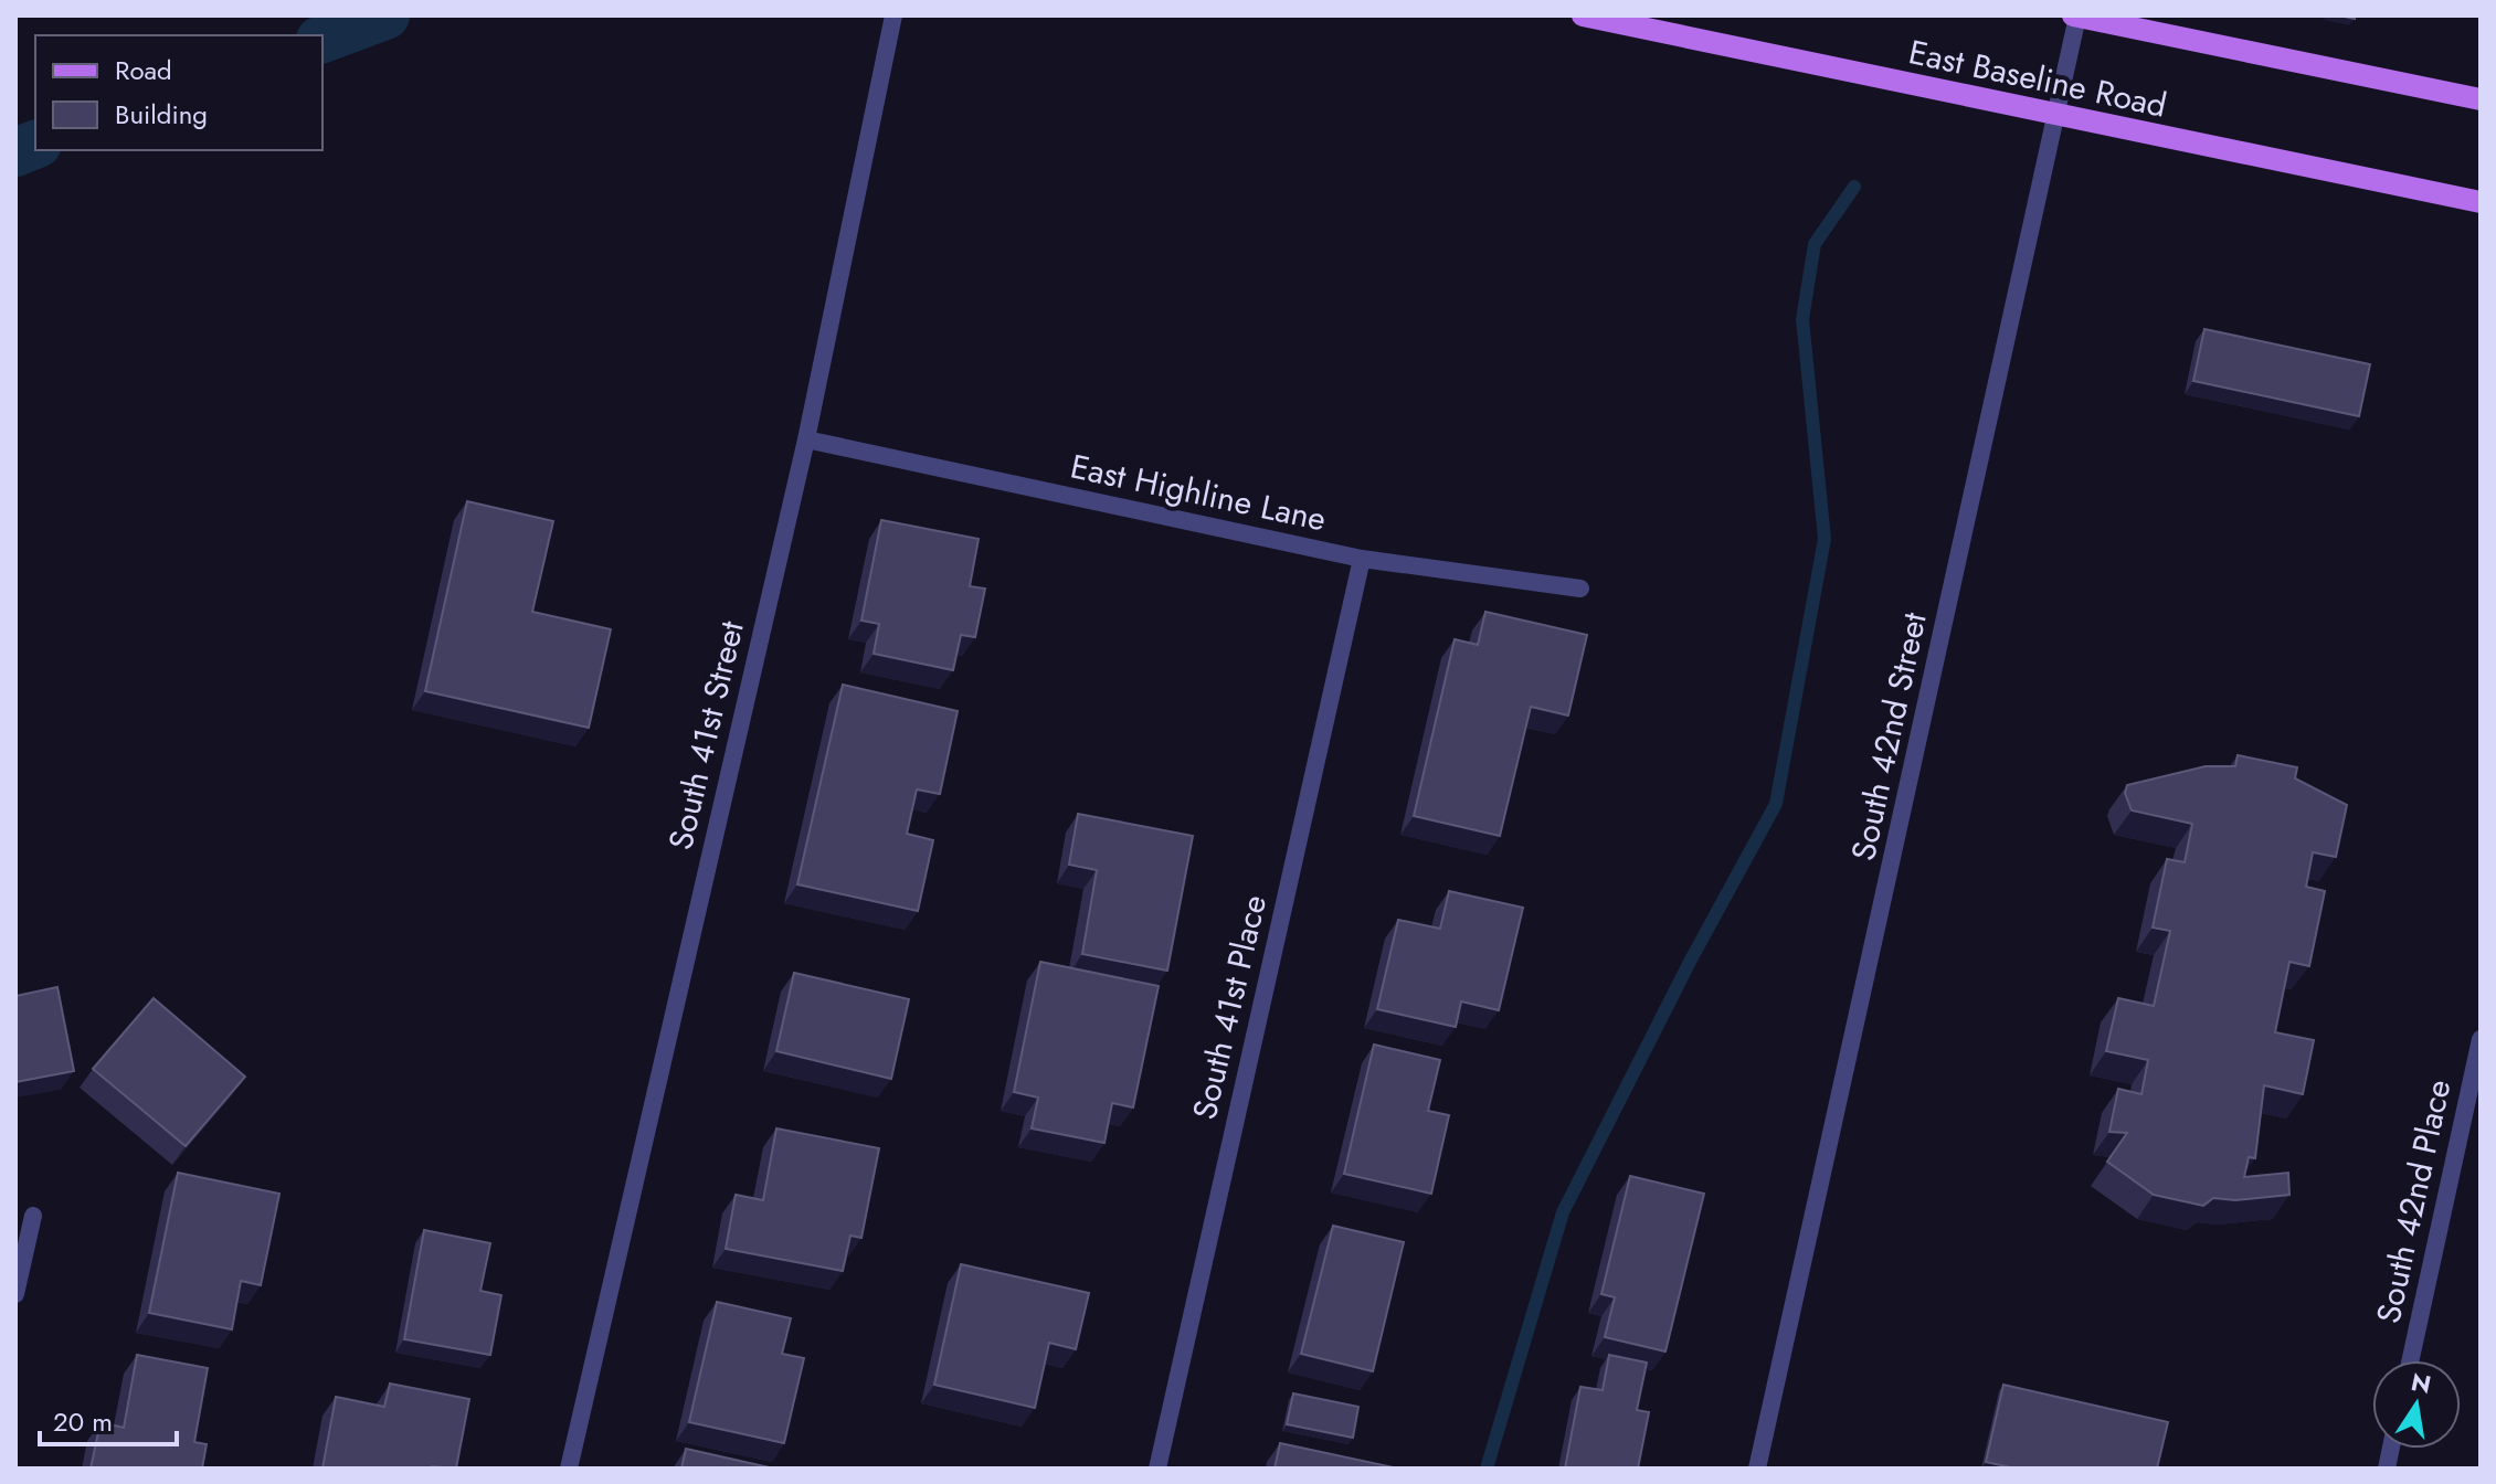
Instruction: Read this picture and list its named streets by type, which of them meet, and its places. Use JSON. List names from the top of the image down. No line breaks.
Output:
{"streets":{"main road":["East Baseline Road"],"street":["East Highline Lane","South 41st Street","South 42nd Street","South 41st Place","South 42nd Place"]},"crossings":[["East Baseline Road","South 42nd Street"],["East Highline Lane","South 41st Street"],["East Highline Lane","South 41st Place"]],"legend":["Road","Building"],"scale_bar":"20 m","north":"top"}
